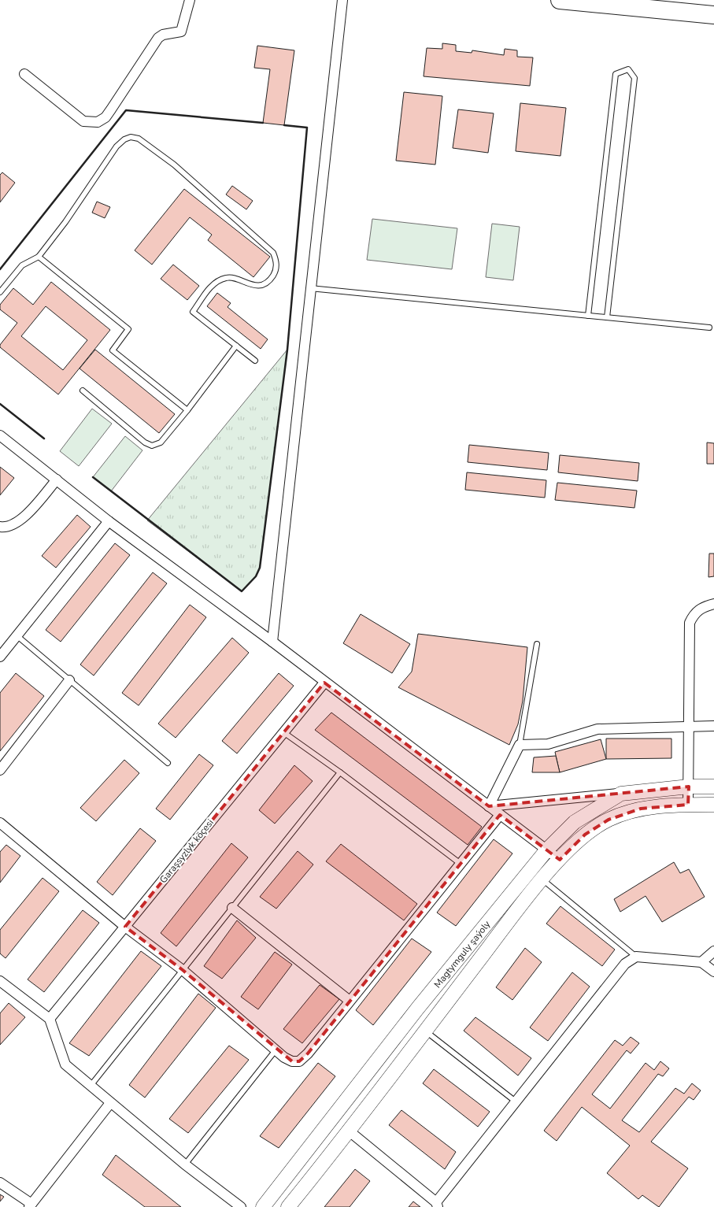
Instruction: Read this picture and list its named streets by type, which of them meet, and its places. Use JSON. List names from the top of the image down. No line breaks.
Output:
{"streets":{"street":["Garaşsyzlyk köçesi","Magtymguly şaýoly"]}}
